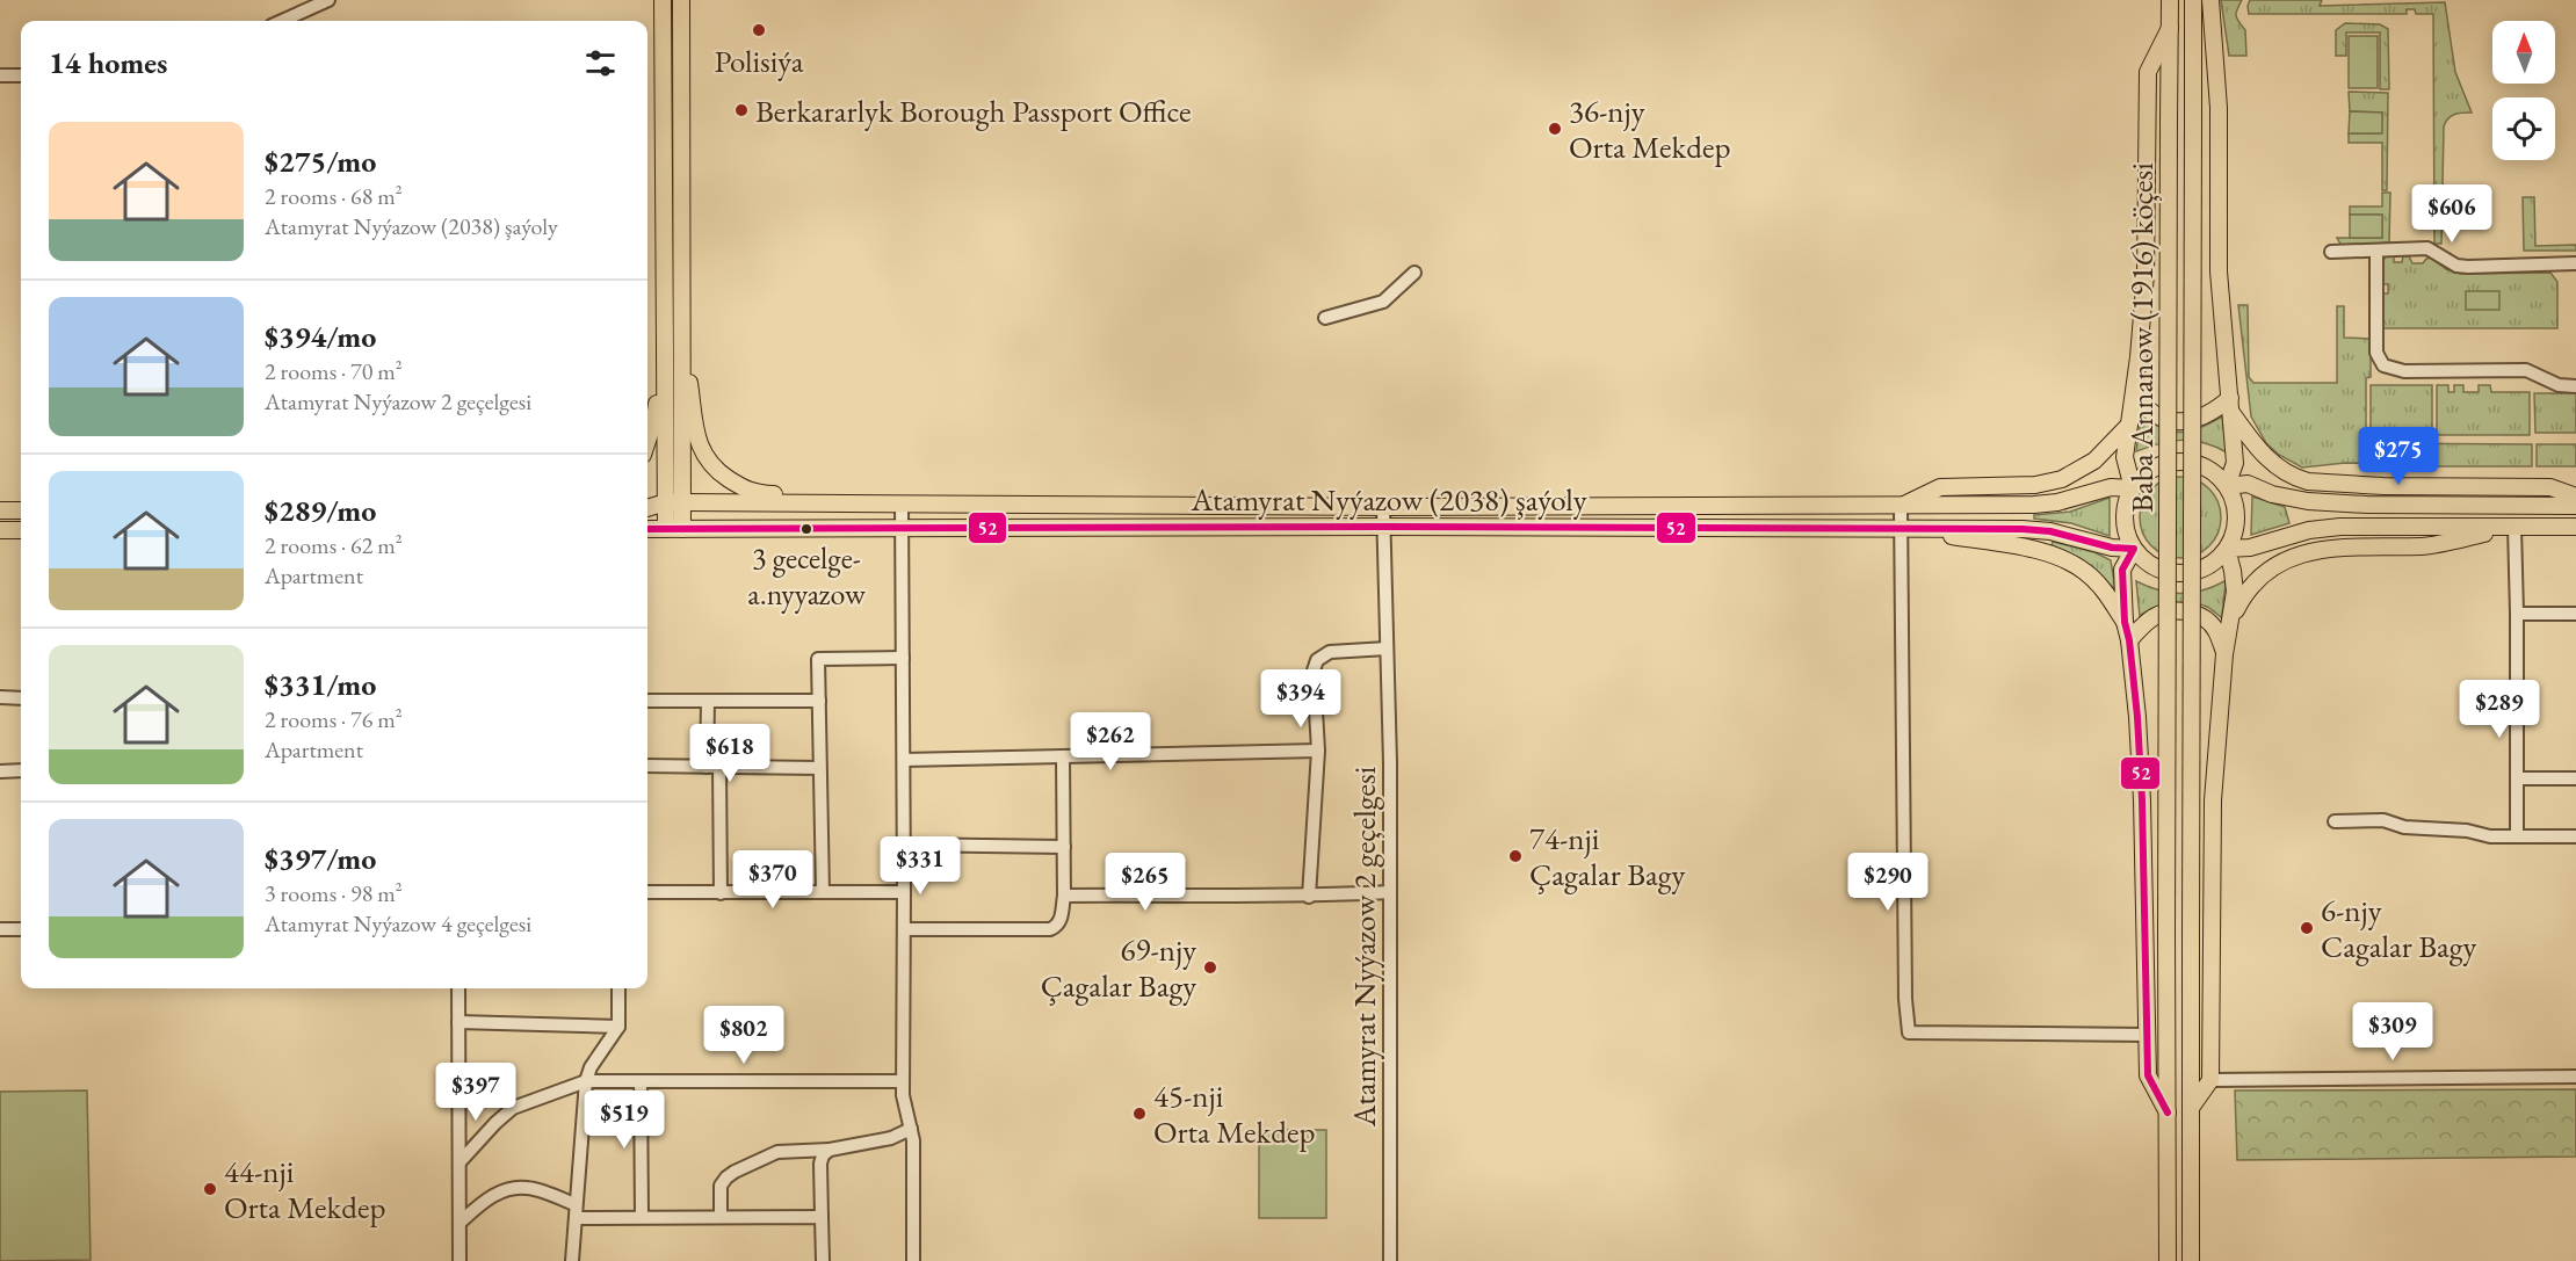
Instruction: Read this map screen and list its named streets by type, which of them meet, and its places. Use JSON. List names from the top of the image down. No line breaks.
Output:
{"streets":{"main road":["Baba Annanow (1916) köçesi","Atamyrat Nyýazow (2038) şaýoly"],"street":["Atamyrat Nyýazow 2 geçelgesi"]},"crossings":[["Atamyrat Nyýazow (2038) şaýoly","Atamyrat Nyýazow 2 geçelgesi"]],"places":["Polisiýa","Berkararlyk Borough Passport Office","36-njy Orta Mekdep","3 gecelge- a.nyyazow","74-nji Çagalar Bagy","6-njy Cagalar Bagy","69-njy Çagalar Bagy","45-nji Orta Mekdep","44-nji Orta Mekdep"],"lines":["transit line 52"],"north":"top","page":{"heading":"14 homes","list":[{"name":"$275/mo","note":"2 rooms · 68 m² · Atamyrat Nyýazow (2038) şaýoly"},{"name":"$394/mo","note":"2 rooms · 70 m² · Atamyrat Nyýazow 2 geçelgesi"},{"name":"$289/mo","note":"2 rooms · 62 m² · Apartment"},{"name":"$331/mo","note":"2 rooms · 76 m² · Apartment"},{"name":"$397/mo","note":"3 rooms · 98 m² · Atamyrat Nyýazow 4 geçelgesi"}],"price":["$606","$275","$394","$289","$262","$618","$331","$370","$265","$290","$309","$802","$397","$519"]}}
